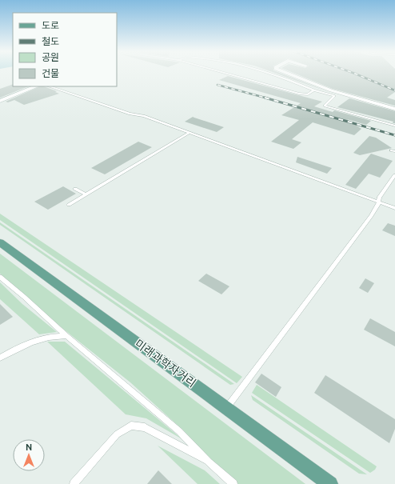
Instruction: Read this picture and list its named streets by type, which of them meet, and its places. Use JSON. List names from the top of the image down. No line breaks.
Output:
{"streets":{"main road":["미래과학자거리"]},"legend":["도로","철도","공원","건물"],"north":"top"}
